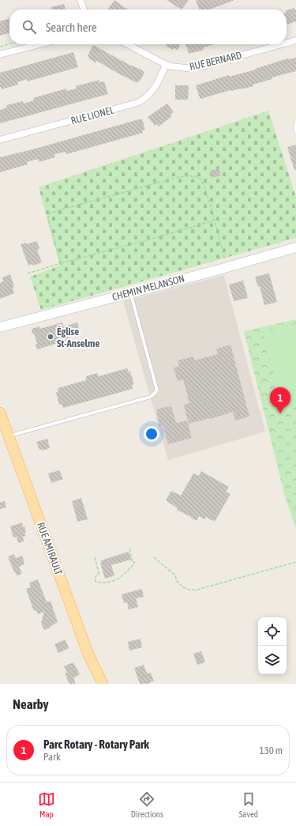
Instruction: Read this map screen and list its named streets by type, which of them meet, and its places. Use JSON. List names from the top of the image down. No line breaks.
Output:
{"streets":{"main road":["RUE AMIRAULT"],"street":["RUE BERNARD","RUE LIONEL","CHEMIN MELANSON"]},"crossings":[["RUE BERNARD","RUE LIONEL"]],"places":["Église St-Anselme"],"page":{"search":"Search here","pins":"1","heading":"Nearby","list":[{"mark":"1","name":"Parc Rotary - Rotary Park","note":"Park","value":"130 m"}],"nav":["Map","Directions","Saved"]}}
